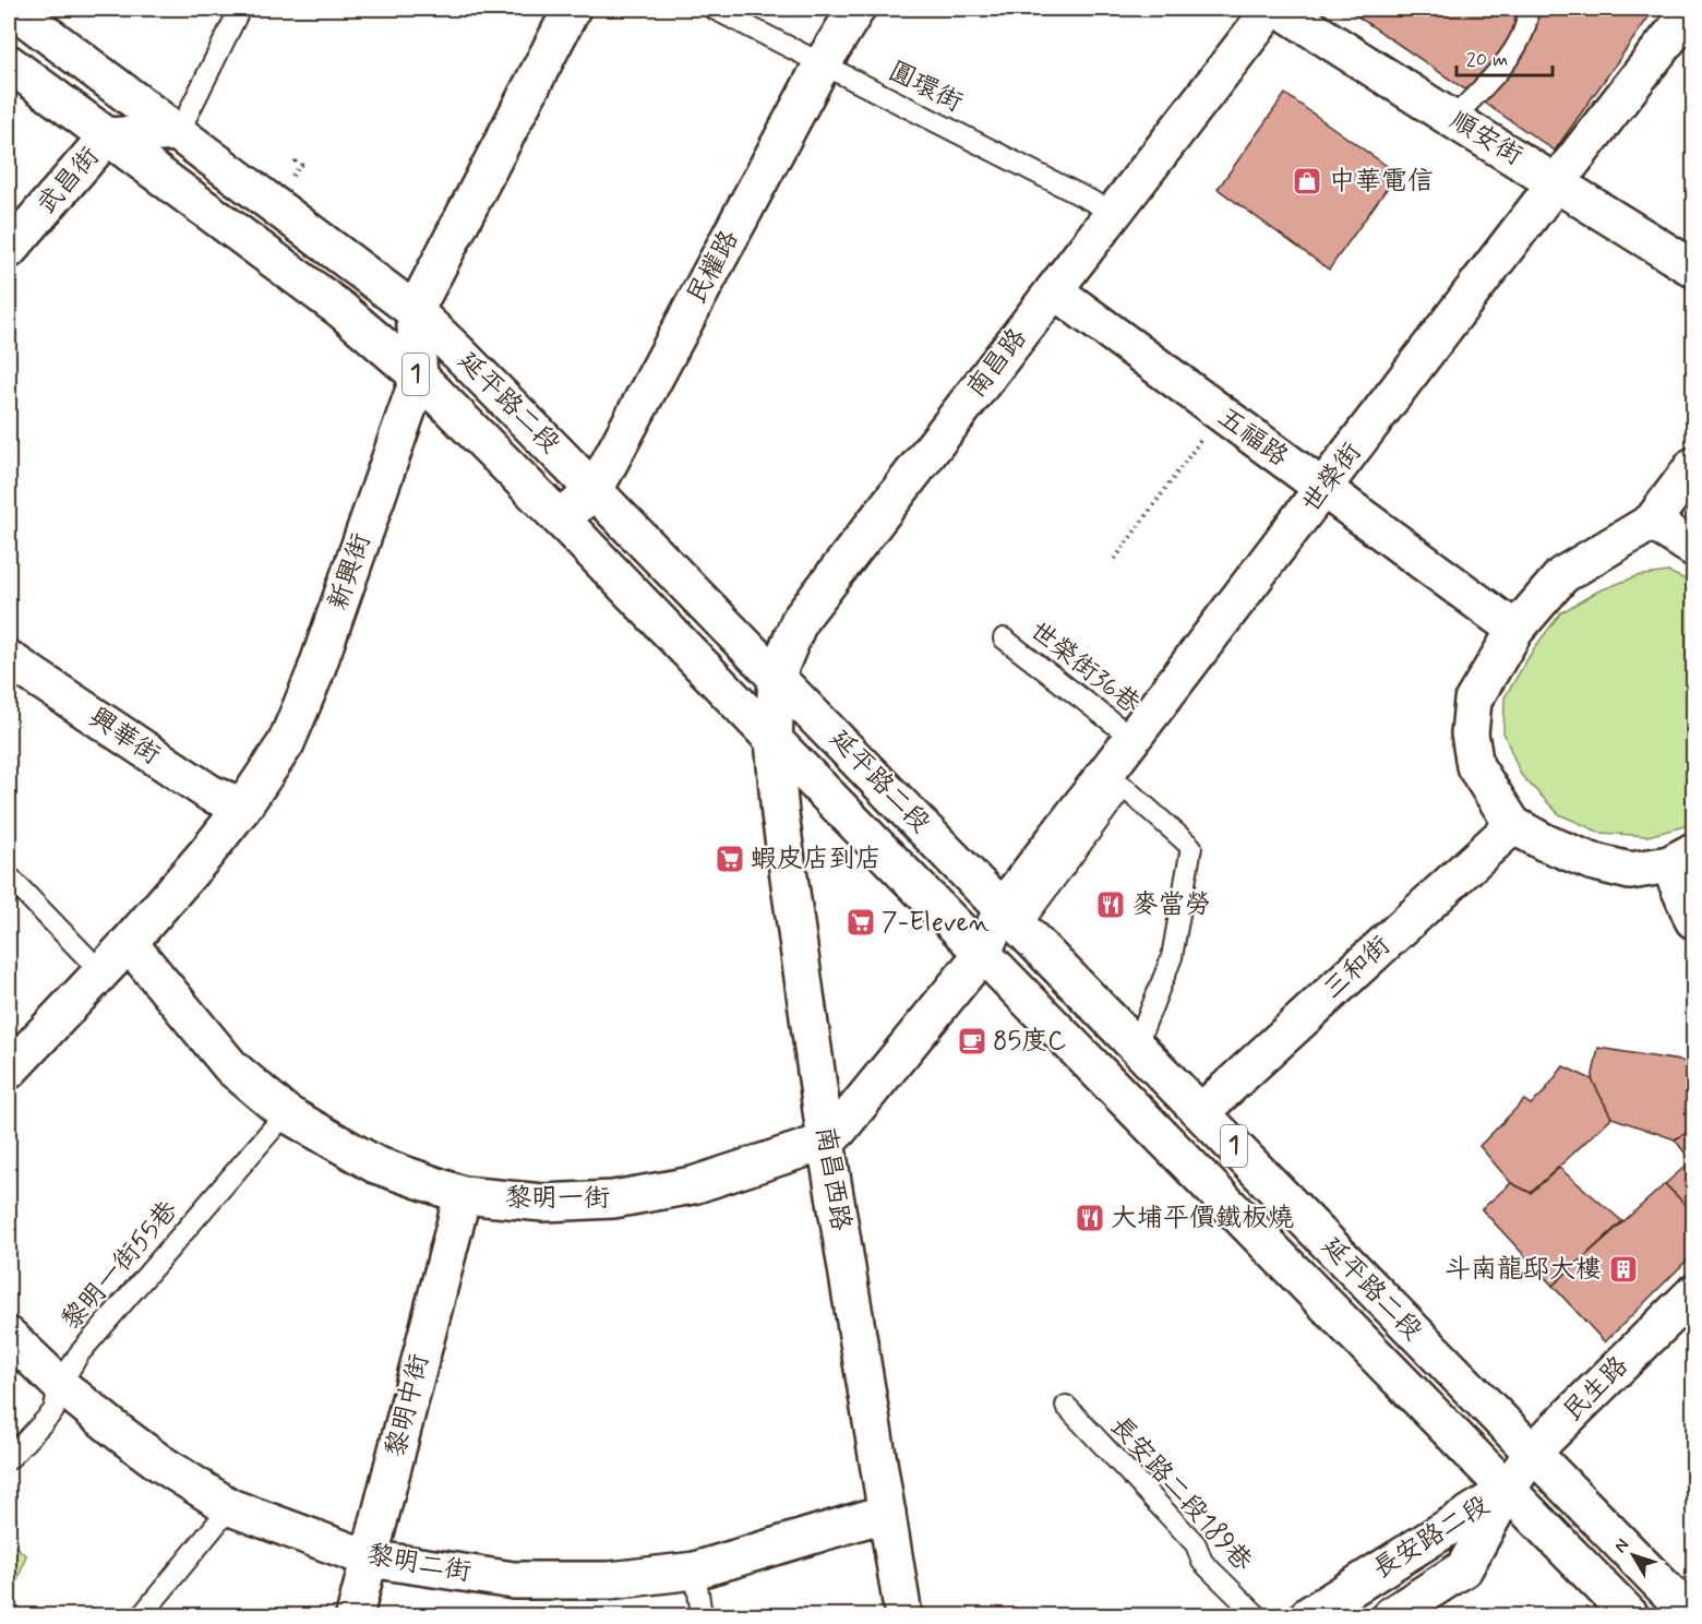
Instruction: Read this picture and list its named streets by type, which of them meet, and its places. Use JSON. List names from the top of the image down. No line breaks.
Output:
{"streets":{"street":["順安街","武昌街","民權路","南昌路","1","延平路二段","五福路","世榮街","新興街","興華街","三和街","南昌西路","黎明一街","民生路","黎明中街","長安路二段","黎明二街"],"lane":["圓環街","世榮街36巷","黎明一街55巷","長安路二段189巷"]},"crossings":[["圓環街","民權路"],["圓環街","南昌路"],["順安街","世榮街"],["武昌街","延平路二段"],["民權路","延平路二段"],["南昌路","延平路二段"],["南昌路","五福路"],["南昌路","南昌西路"],["延平路二段","世榮街"],["延平路二段","新興街"],["延平路二段","三和街"],["延平路二段","南昌西路"],["延平路二段","黎明一街"],["延平路二段","民生路"],["延平路二段","長安路二段"],["五福路","世榮街"],["世榮街","世榮街36巷"],["世榮街","黎明一街"],["新興街","興華街"],["新興街","黎明一街"],["南昌西路","黎明一街"],["南昌西路","黎明二街"],["黎明一街","黎明一街55巷"],["黎明一街","黎明中街"],["黎明一街55巷","黎明二街"],["民生路","長安路二段"],["黎明中街","黎明二街"]],"places":{"shop":["中華電信"],"supermarket":["蝦皮店到店","7-Eleven"],"restaurant":["麥當勞","大埔平價鐵板燒"],"cafe":["85度C"],"building":["斗南龍邸大樓"]},"scale_bar":"20 m","north":"top left"}
